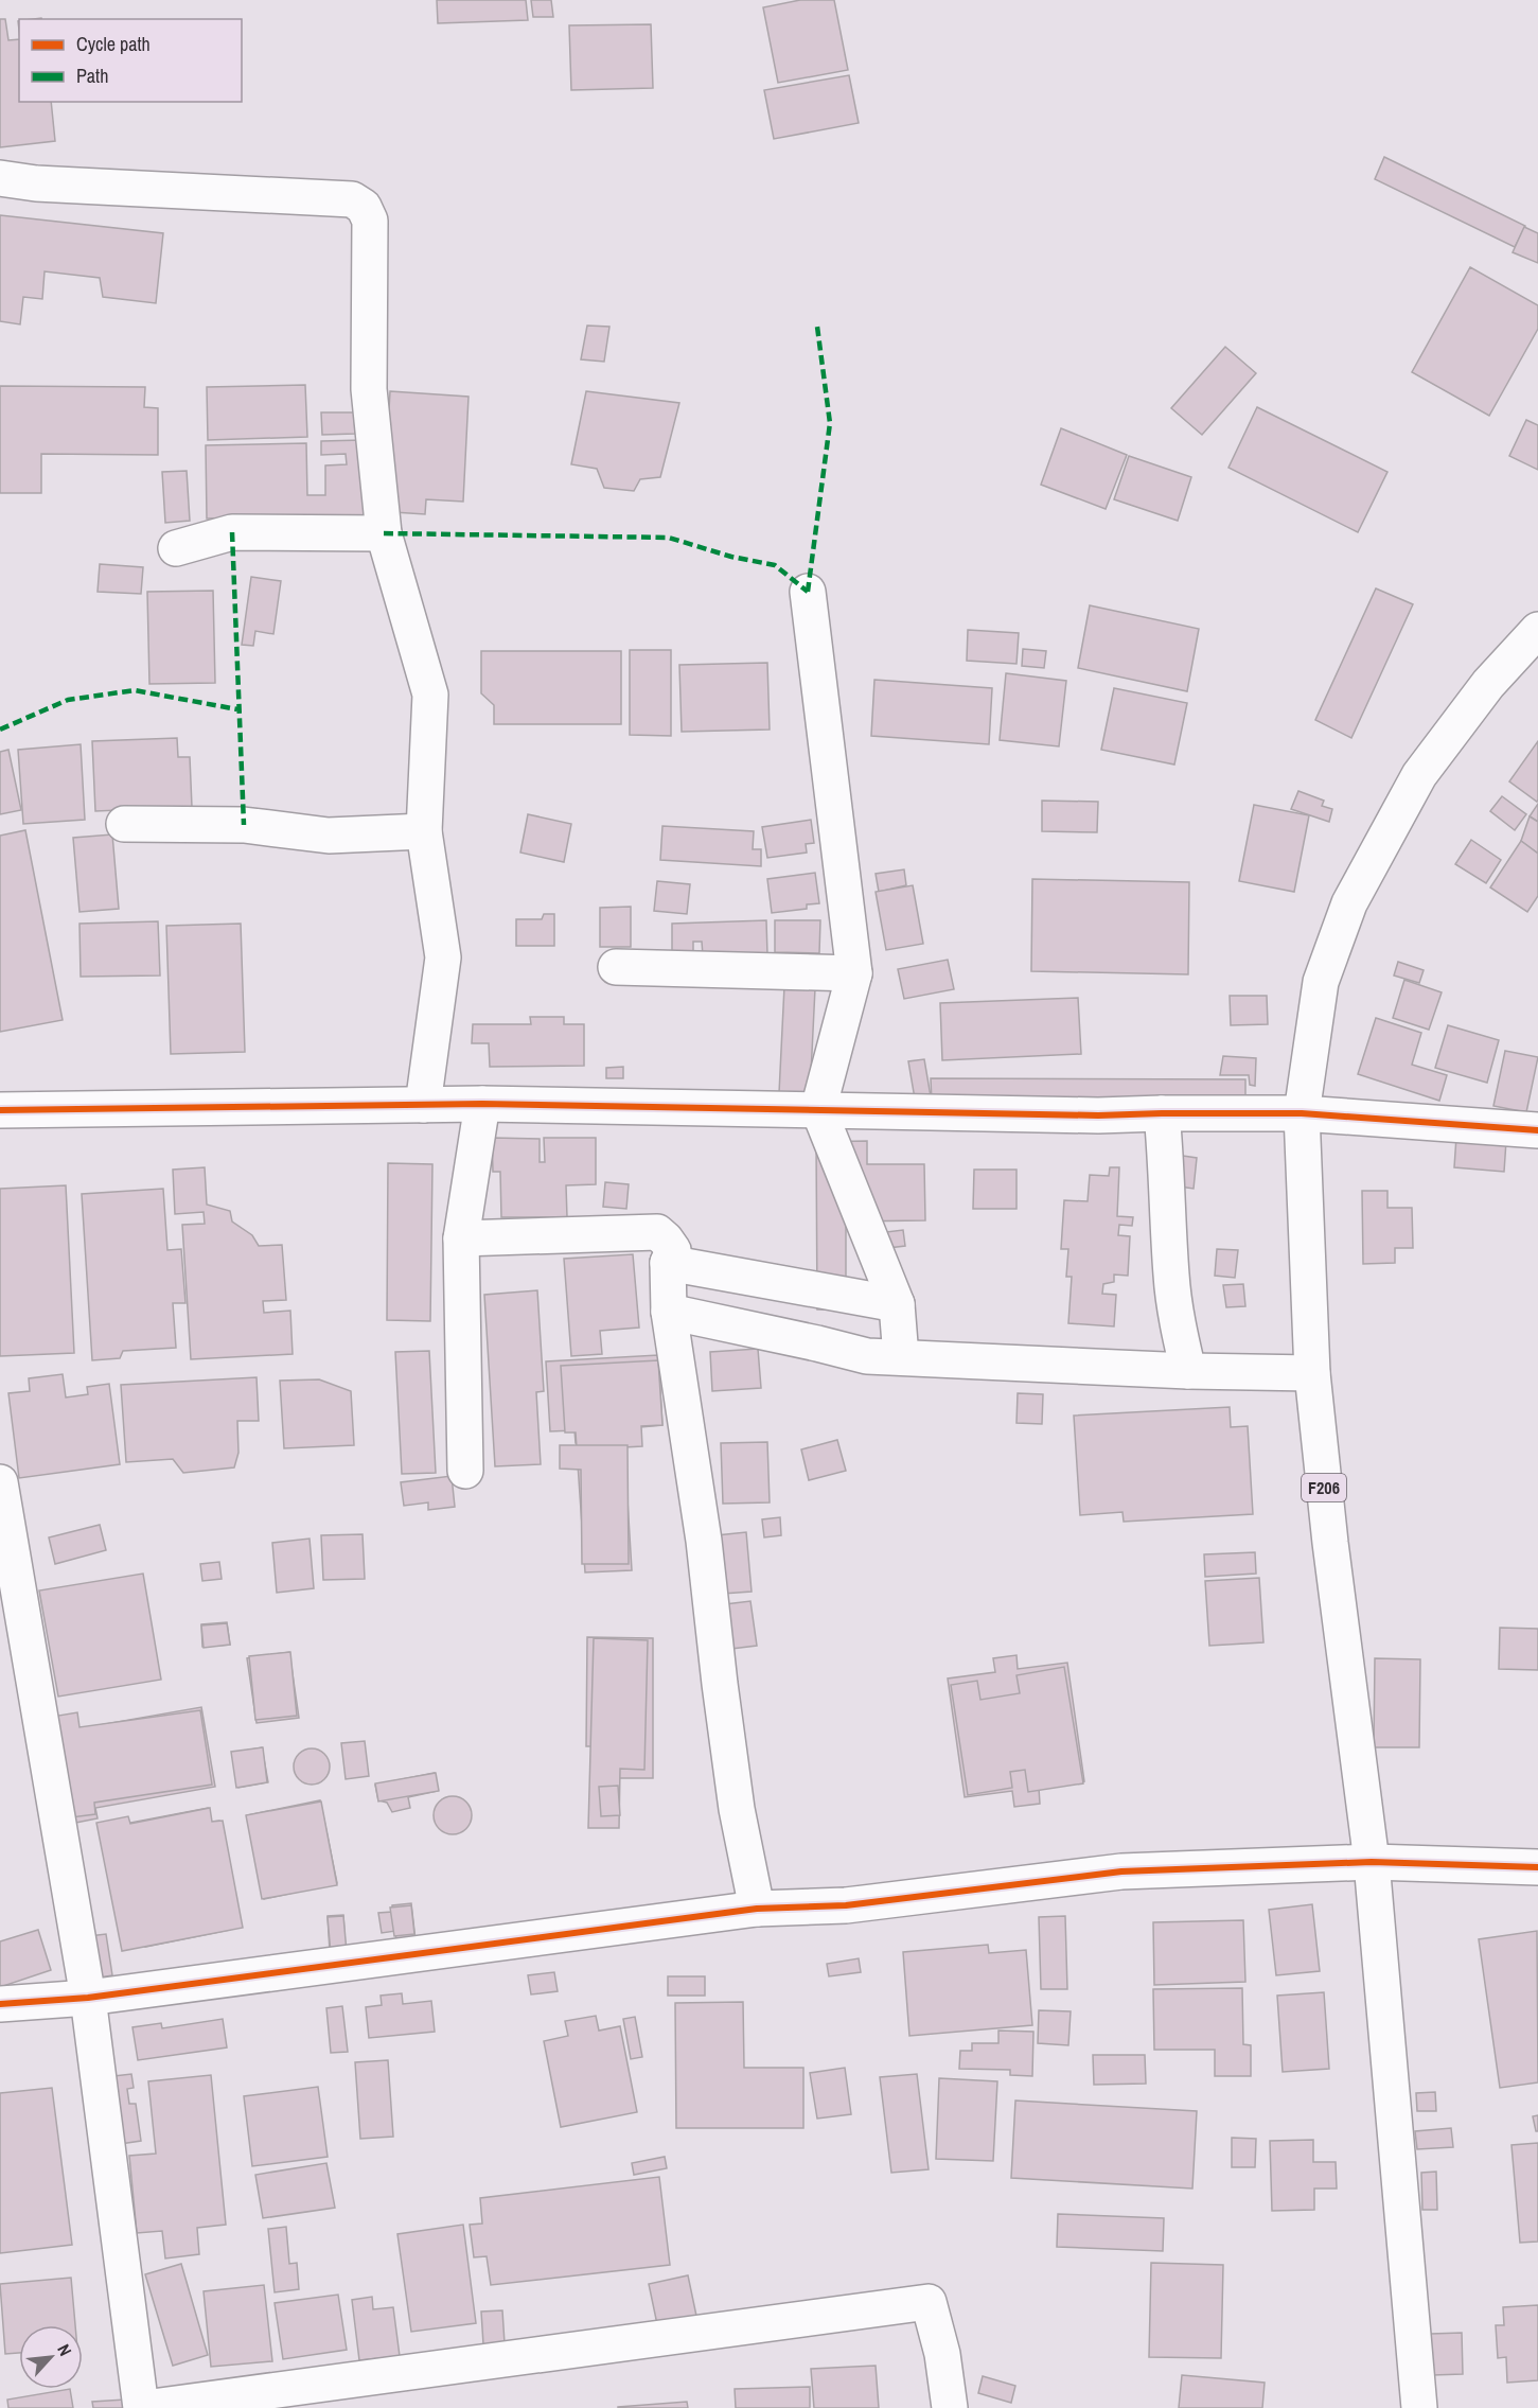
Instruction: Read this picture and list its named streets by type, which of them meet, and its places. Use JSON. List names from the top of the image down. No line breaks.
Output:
{"streets":{"street":["F206"]},"legend":["Cycle path","Path"],"north":"top right"}
